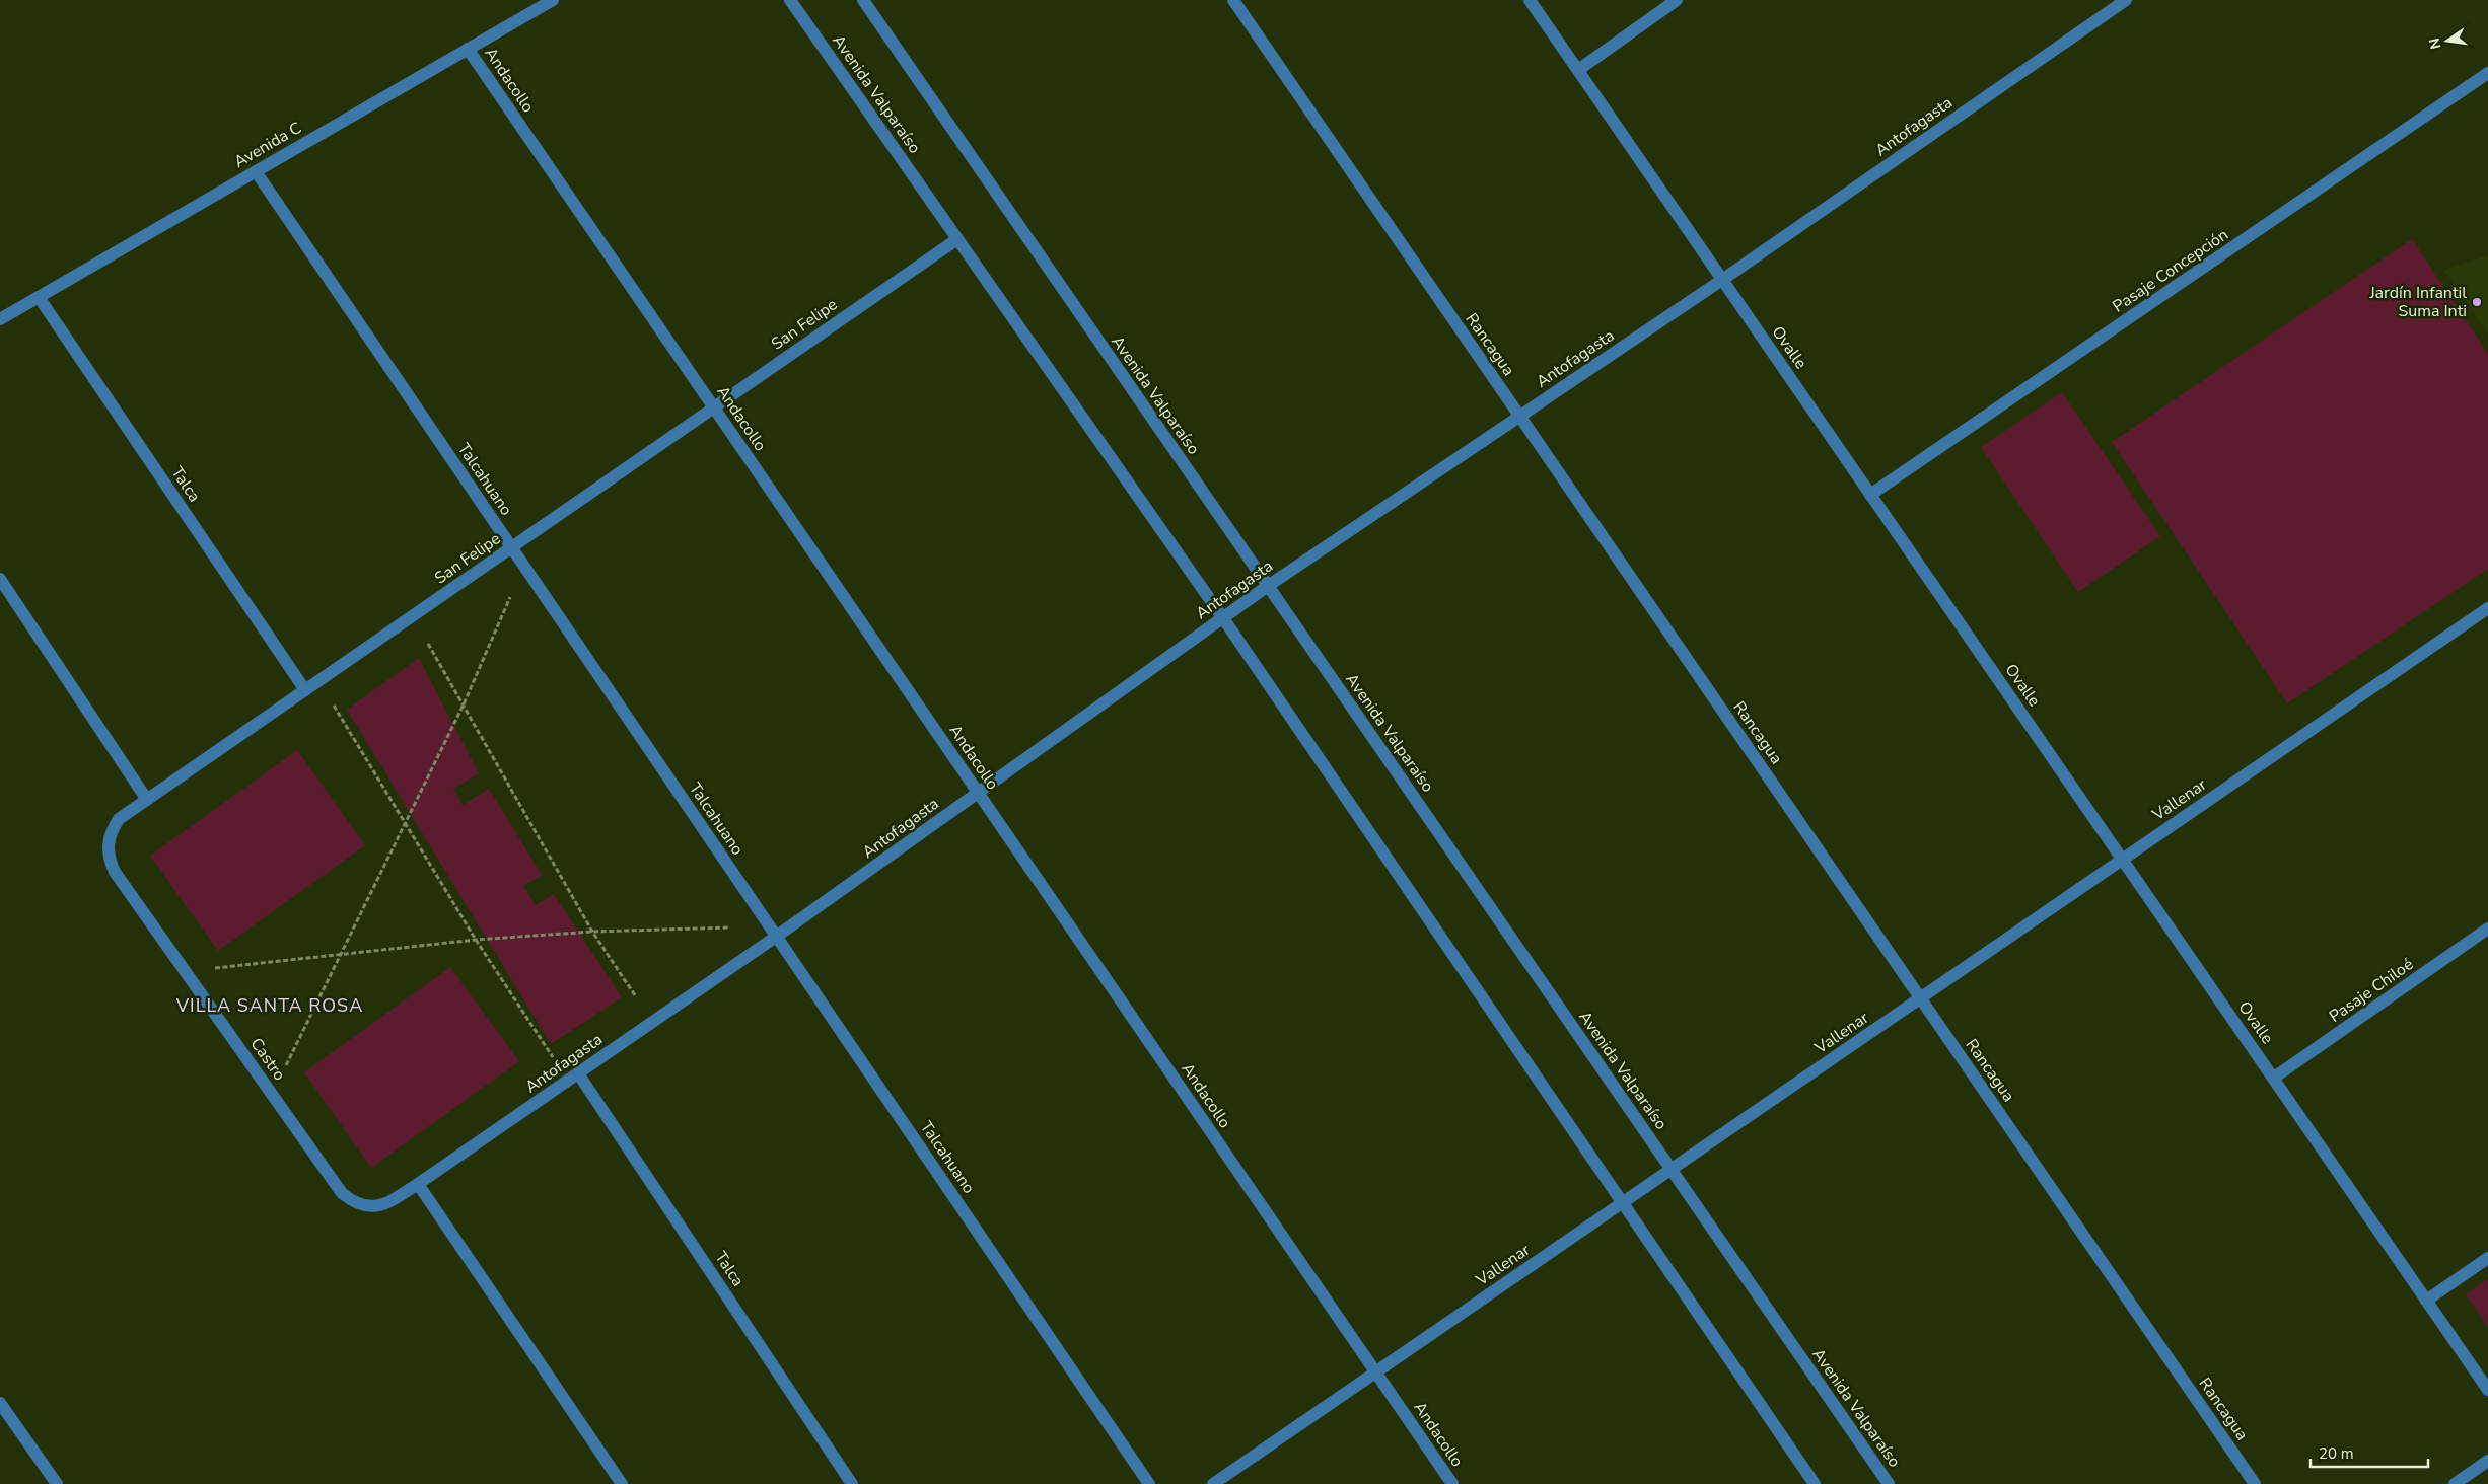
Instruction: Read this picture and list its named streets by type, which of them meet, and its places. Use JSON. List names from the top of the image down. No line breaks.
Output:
{"streets":{"street":["Andacollo","Avenida Valparaíso","Antofagasta","Avenida C","Pasaje Concepción","San Felipe","Rancagua","Ovalle","Talcahuano","Talca","Vallenar","Pasaje Chiloé","Castro"]},"crossings":[["Andacollo","Antofagasta"],["Andacollo","Avenida C"],["Andacollo","San Felipe"],["Andacollo","Vallenar"],["Avenida Valparaíso","Antofagasta"],["Avenida Valparaíso","San Felipe"],["Avenida Valparaíso","Vallenar"],["Antofagasta","Rancagua"],["Antofagasta","Ovalle"],["Antofagasta","Talcahuano"],["Antofagasta","Talca"],["Antofagasta","Castro"],["Avenida C","Talcahuano"],["Avenida C","Talca"],["Pasaje Concepción","Ovalle"],["San Felipe","Talcahuano"],["San Felipe","Talca"],["San Felipe","Castro"],["Rancagua","Vallenar"],["Ovalle","Vallenar"],["Ovalle","Pasaje Chiloé"]],"districts":["VILLA SANTA ROSA"],"places":["Jardín Infantil Suma Inti"],"scale_bar":"20 m","north":"left"}
